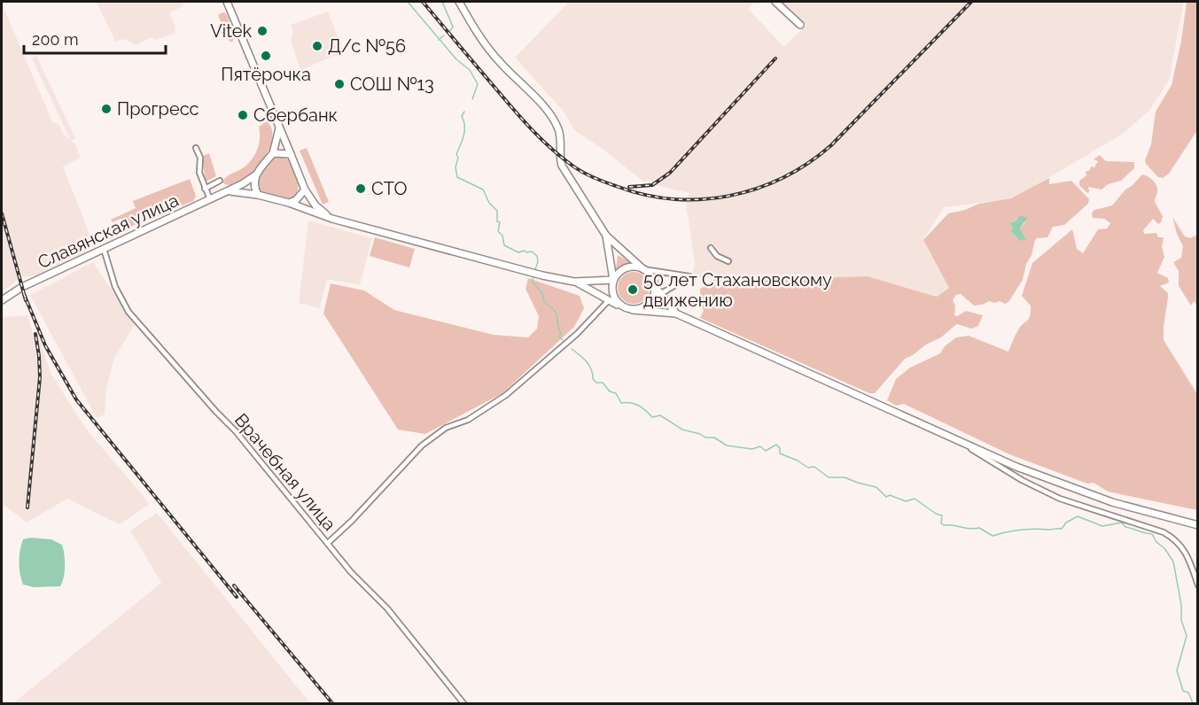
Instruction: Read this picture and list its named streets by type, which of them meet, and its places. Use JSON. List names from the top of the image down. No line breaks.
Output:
{"streets":{"main road":["Славянская улица"],"street":["Врачебная улица"]},"crossings":[["Славянская улица","Врачебная улица"]],"places":["Vitek","Д/с №56","Пятёрочка","СОШ №13","Прогресс","Сбербанк","СТО","50 лет Стахановскому движению"],"scale_bar":"200 m"}
